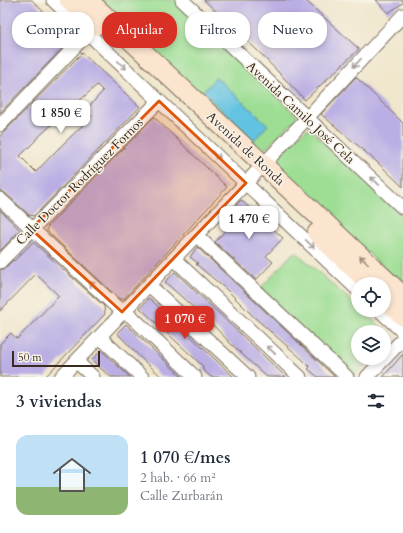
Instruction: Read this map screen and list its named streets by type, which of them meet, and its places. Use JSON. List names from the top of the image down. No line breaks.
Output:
{"streets":{"street":["Avenida Camilo José Cela","Avenida de Ronda","Calle Doctor Rodríguez Fornos"]},"crossings":[["Avenida de Ronda","Calle Doctor Rodríguez Fornos"]],"one_way":["Avenida Camilo José Cela"],"scale_bar":"50 m","page":{"chip":["Comprar","Alquilar","Filtros","Nuevo"],"price":["1 850 €","1 470 €","1 070 €"],"scale":"50 m","heading":"3 viviendas","list":[{"name":"1 070 €/mes","note":"2 hab. · 66 m² · Calle Zurbarán"}]}}
